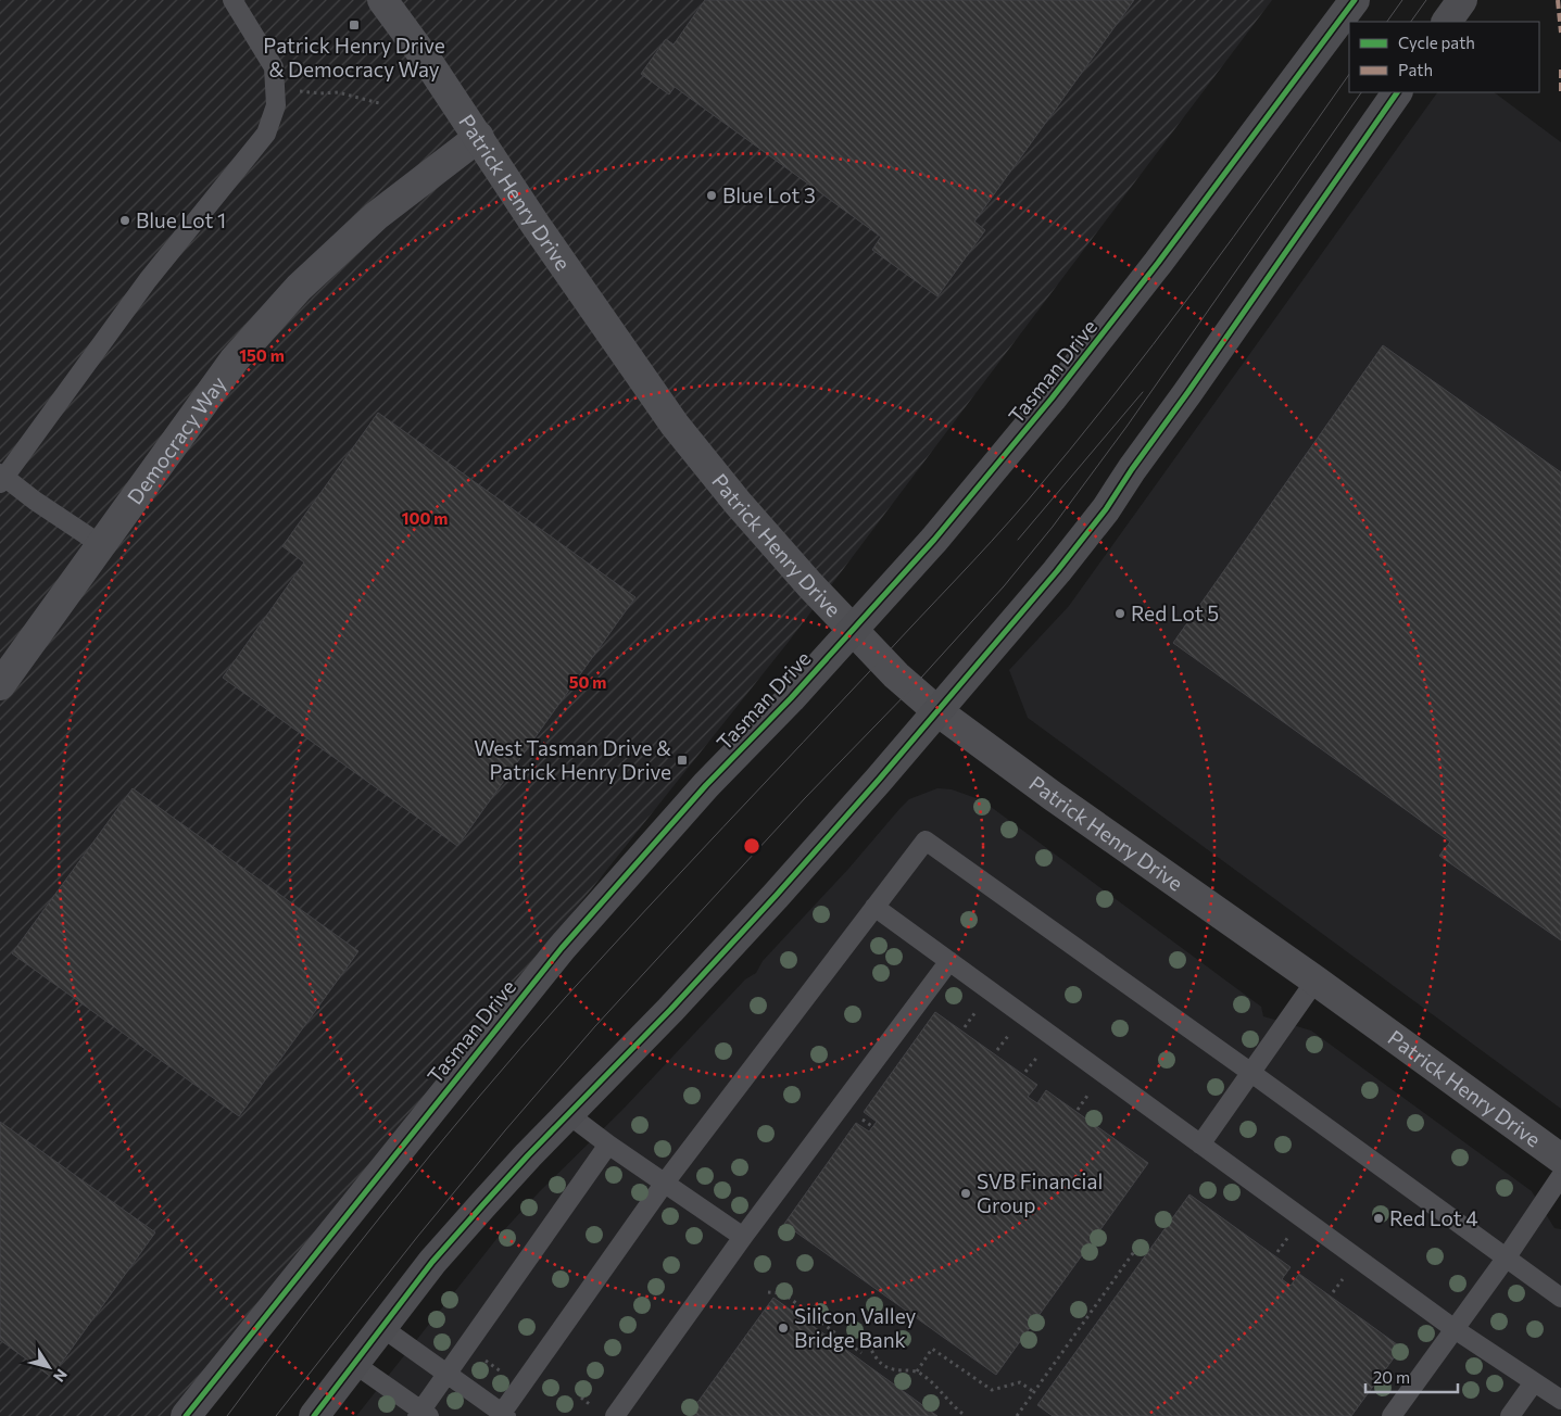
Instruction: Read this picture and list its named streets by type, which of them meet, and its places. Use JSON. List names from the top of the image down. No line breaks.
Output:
{"streets":{"main road":["Tasman Drive"],"street":["Patrick Henry Drive","Democracy Way"]},"crossings":[["Patrick Henry Drive","Tasman Drive"],["Patrick Henry Drive","Democracy Way"]],"places":{"transit":["Patrick Henry Drive & Democracy Way","West Tasman Drive & Patrick Henry Drive"],"other":["Blue Lot 3","Blue Lot 1","Red Lot 5","SVB Financial Group","Red Lot 4","Silicon Valley Bridge Bank"]},"legend":["Cycle path","Path"],"scale_bar":"20 m","north":"bottom right","rings":["150 m","100 m","50 m"]}
